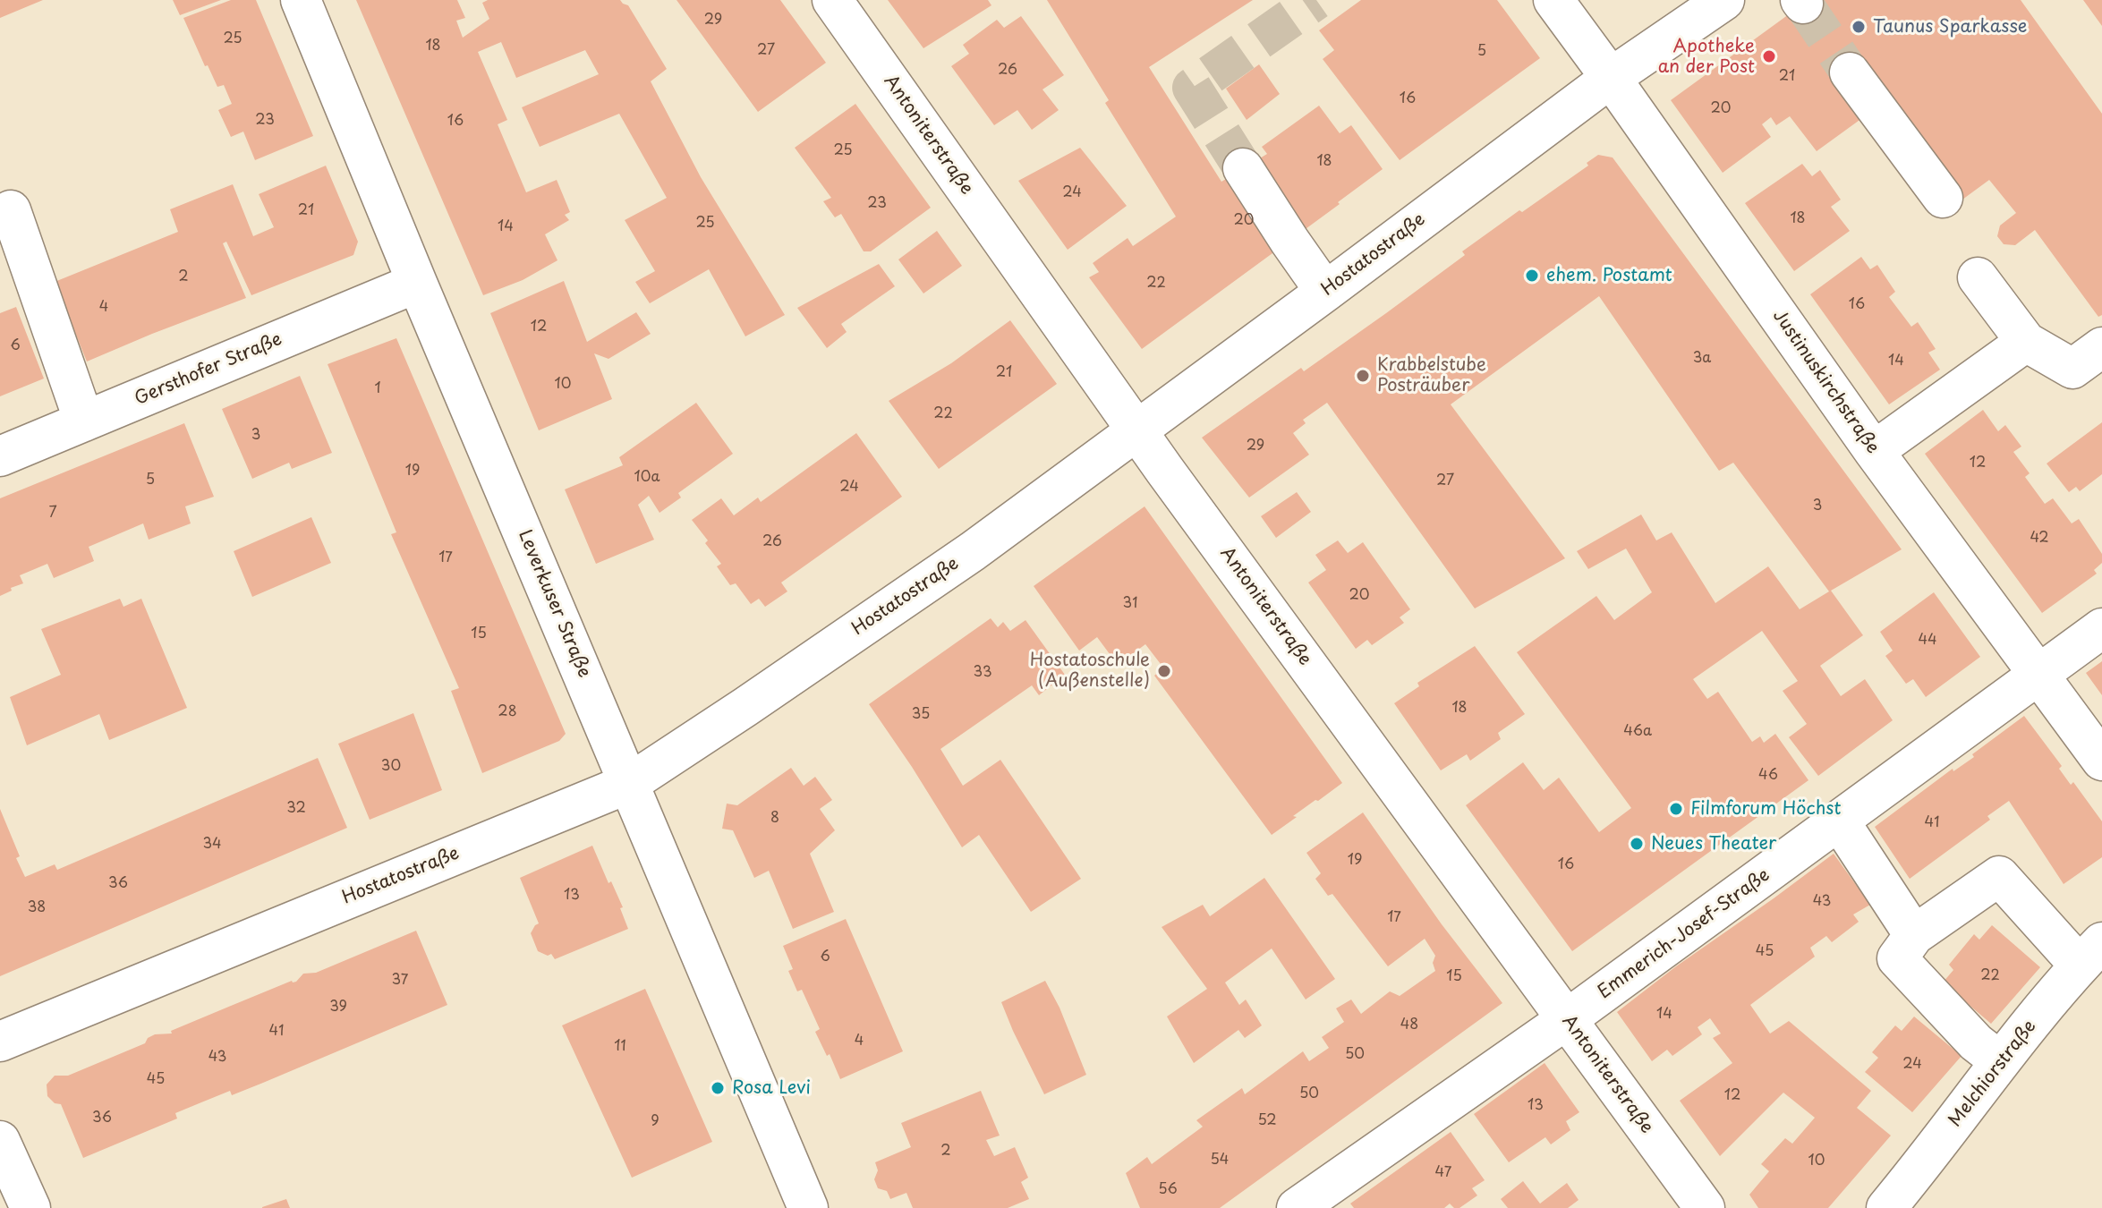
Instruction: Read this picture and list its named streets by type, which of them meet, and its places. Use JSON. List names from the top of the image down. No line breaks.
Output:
{"streets":{"street":["Antoniterstraße","Hostatostraße","Gersthofer Straße","Justinuskirchstraße","Leverkuser Straße","Emmerich-Josef-Straße","Melchiorstraße"]},"crossings":[["Antoniterstraße","Hostatostraße"],["Antoniterstraße","Emmerich-Josef-Straße"],["Hostatostraße","Justinuskirchstraße"],["Hostatostraße","Leverkuser Straße"],["Gersthofer Straße","Leverkuser Straße"],["Justinuskirchstraße","Emmerich-Josef-Straße"]],"places":["Taunus Sparkasse","Apotheke an der Post","ehem. Postamt","Krabbelstube Posträuber","Hostatoschule (Außenstelle)","Filmforum Höchst","Neues Theater","Rosa Levi"],"house_numbers":["29","25","18","27","5","26","21","16","20","23","16","25","18","24","23","21","18","20","25","14","2","22","16","4","12","6","3a","14","21","10","1","22","3","29","12","19","10a","5","27","24","3","7","42","26","17","20","31","15","44","33","18","28","35","46a","30","46","32","8","41","34","19","16","36","13","43","38","17","45","6","22","15","37","39","14","48","41","4","11","50","43","24","45","50","12","13","36","52","9","2","54","10","47","56"]}
